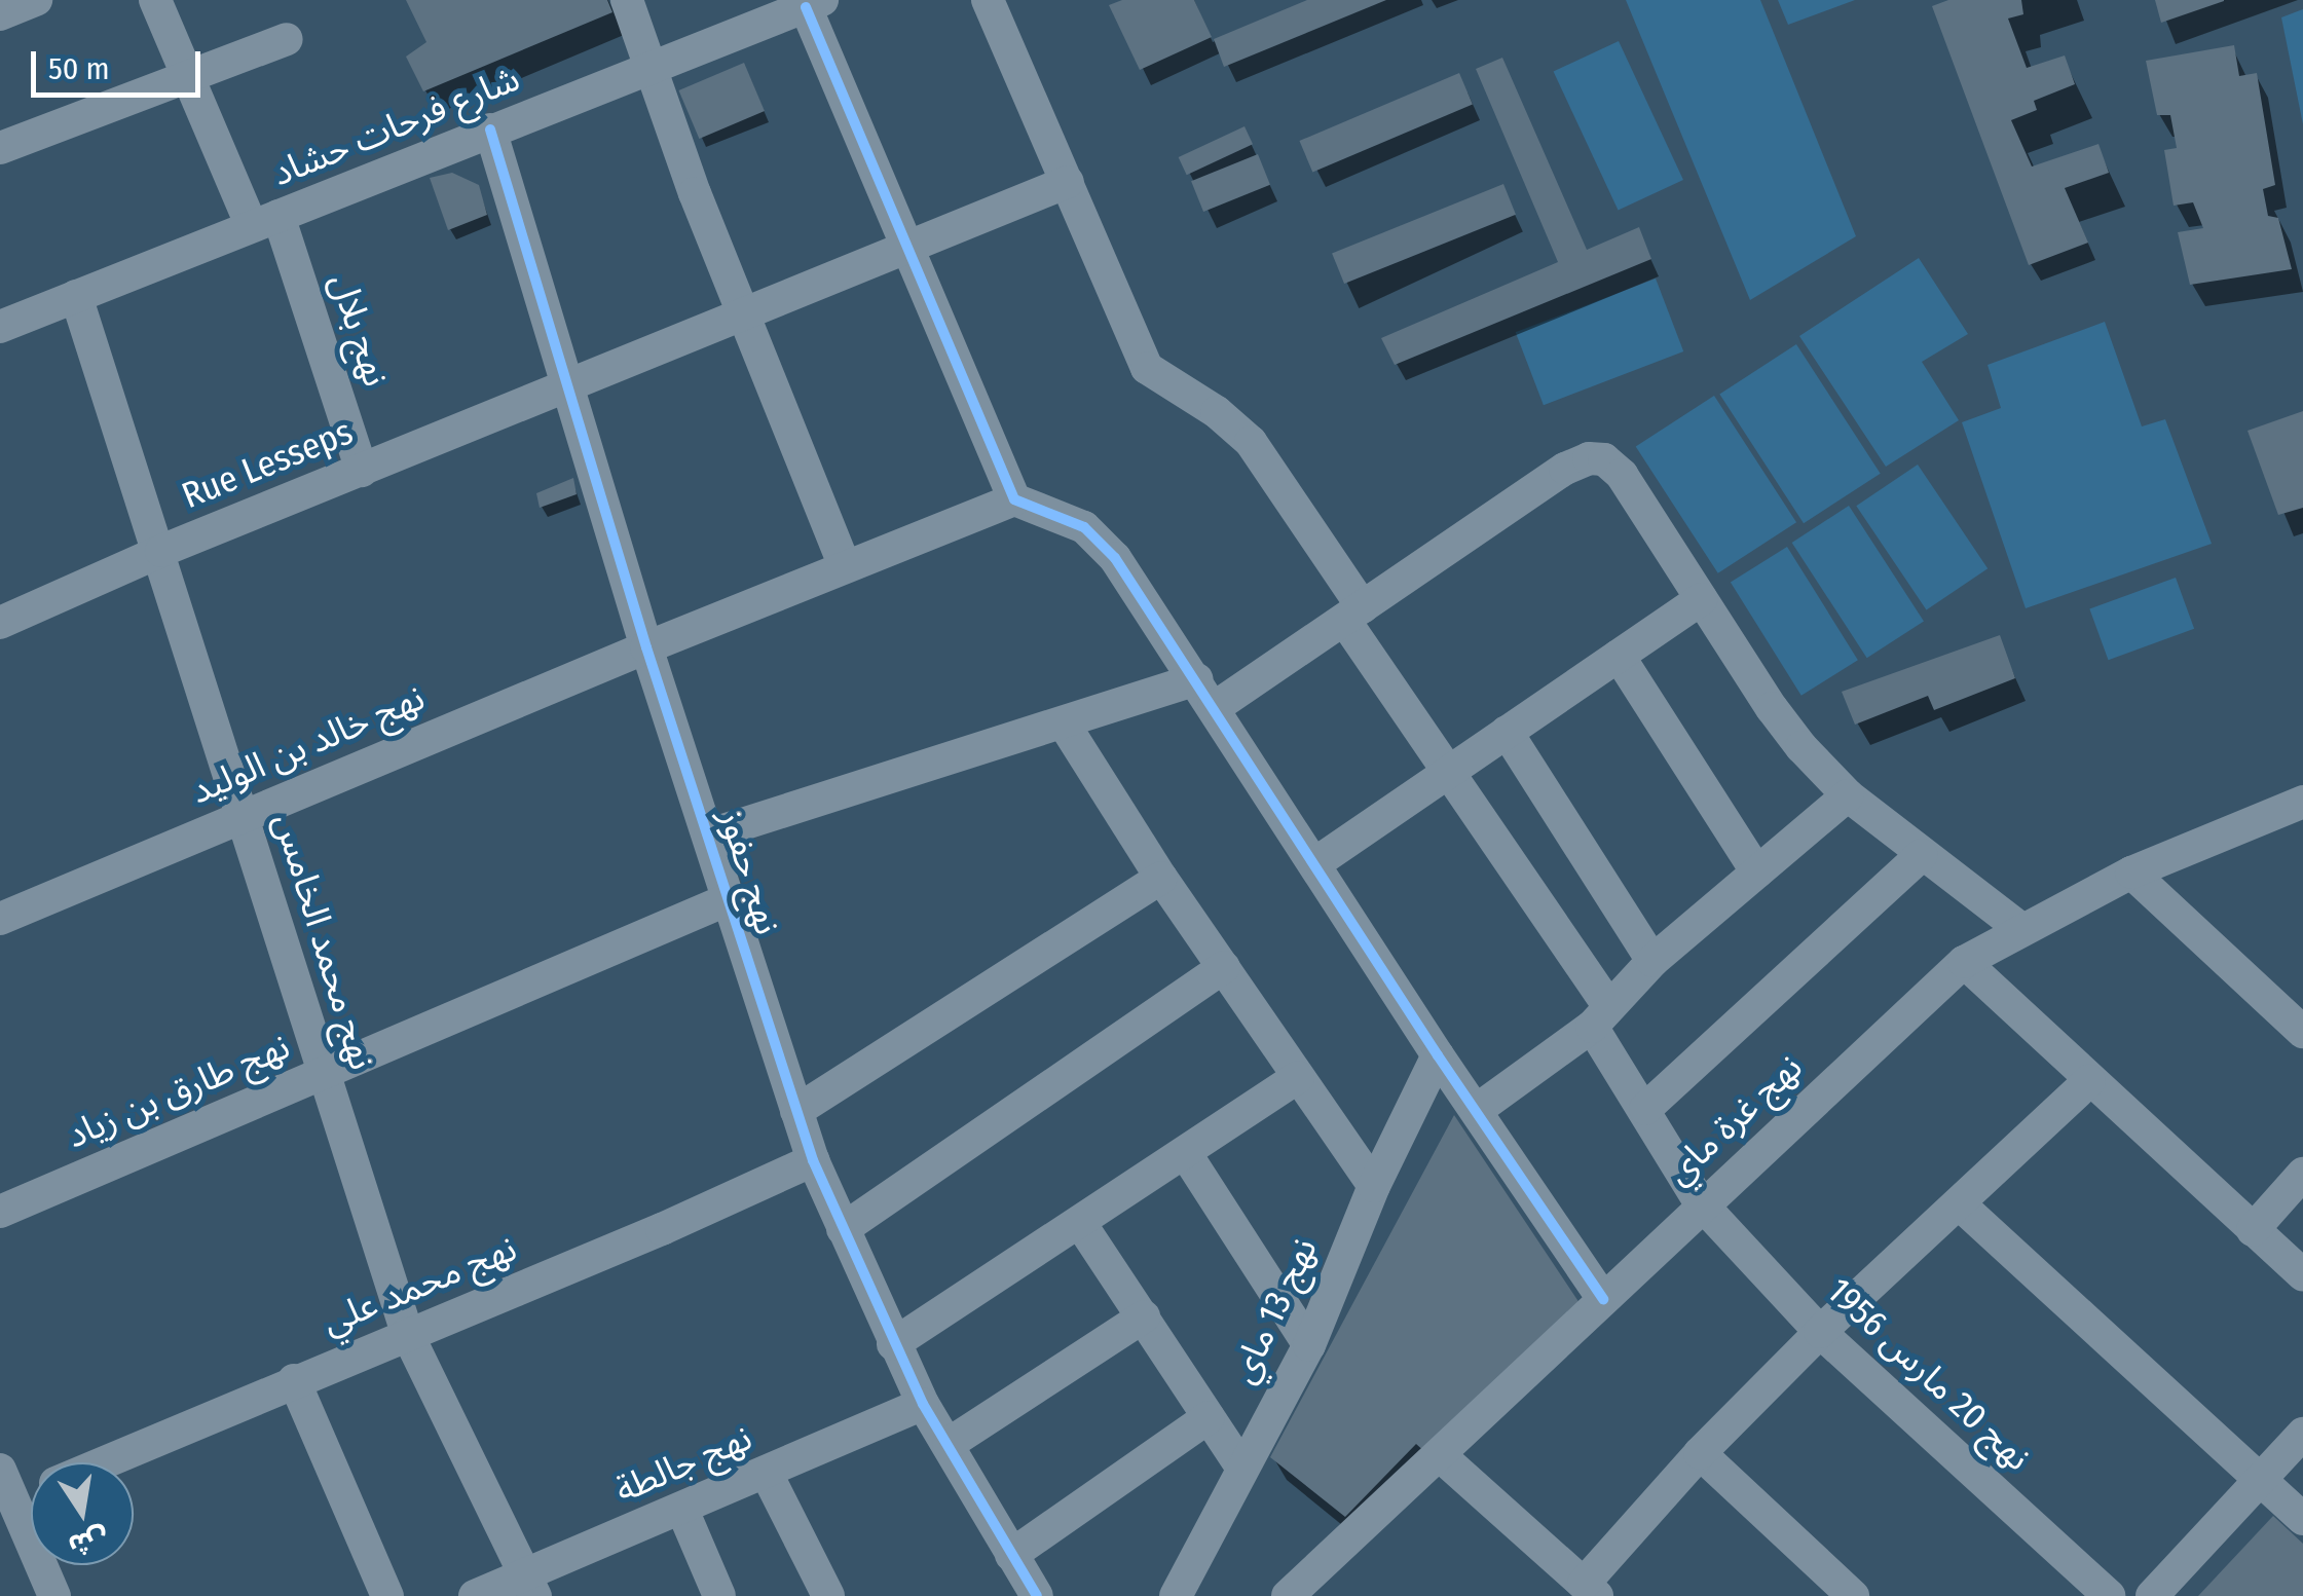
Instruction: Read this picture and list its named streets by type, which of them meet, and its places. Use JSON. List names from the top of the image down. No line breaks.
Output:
{"streets":{"street":["شارع فرحات حشاد","نهج بلال","Rue Lesseps","نهج خالد بن الوليد","نهج حفوز","نهج محمد الخامس","نهج طارق بن زياد","نهج غرة ماي","نهج محمد علي","نهج 13 ماي","نهج 20 مارس 1956","نهج جالطة"]},"crossings":[["شارع فرحات حشاد","نهج بلال"],["شارع فرحات حشاد","نهج حفوز"],["شارع فرحات حشاد","نهج محمد الخامس"],["نهج بلال","Rue Lesseps"],["Rue Lesseps","نهج حفوز"],["Rue Lesseps","نهج محمد الخامس"],["Rue Lesseps","نهج 20 مارس 1956"],["نهج خالد بن الوليد","نهج حفوز"],["نهج خالد بن الوليد","نهج محمد الخامس"],["نهج حفوز","نهج طارق بن زياد"],["نهج حفوز","نهج محمد علي"],["نهج حفوز","نهج جالطة"],["نهج محمد الخامس","نهج طارق بن زياد"],["نهج محمد الخامس","نهج محمد علي"],["نهج محمد الخامس","نهج جالطة"],["نهج غرة ماي","نهج 20 مارس 1956"]],"scale_bar":"50 m","north":"bottom"}
